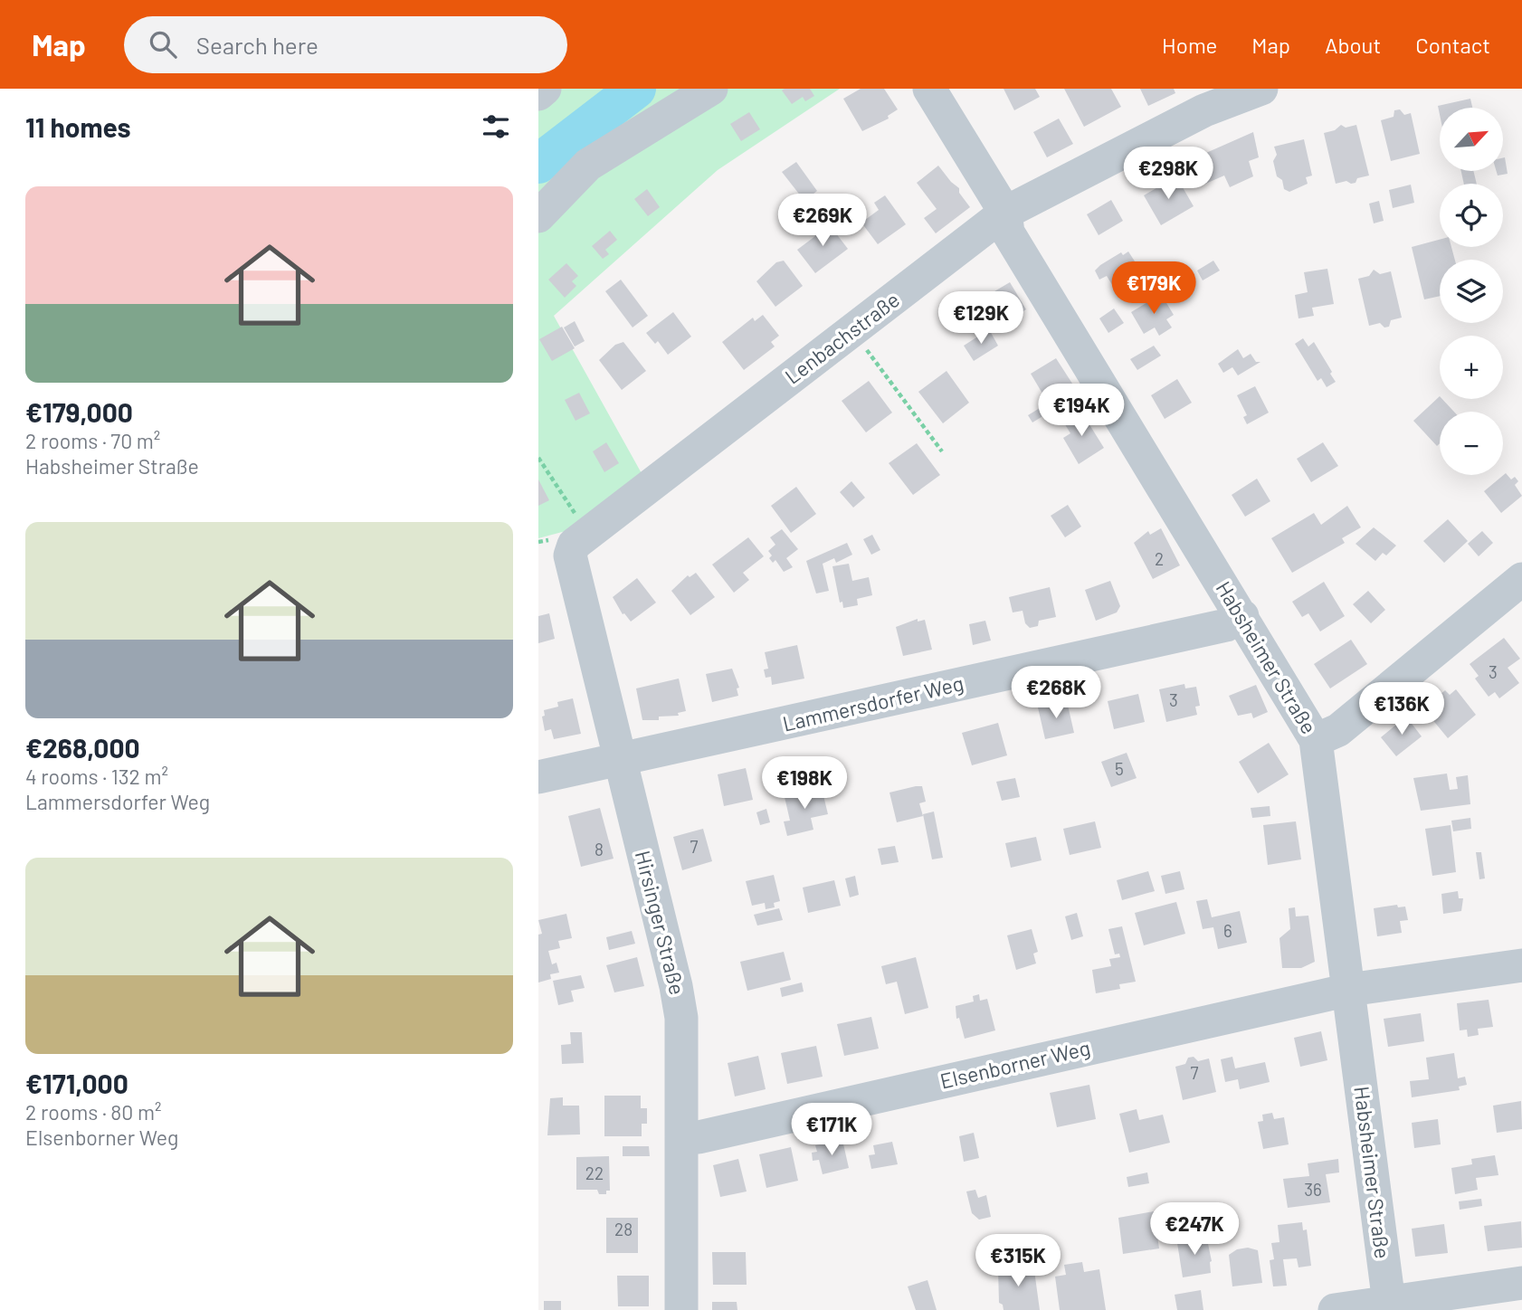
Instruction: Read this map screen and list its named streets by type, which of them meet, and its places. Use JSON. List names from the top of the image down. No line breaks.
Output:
{"streets":{"street":["Lenbachstraße","Habsheimer Straße","Lammersdorfer Weg","Hirsinger Straße","Elsenborner Weg"]},"crossings":[["Lenbachstraße","Habsheimer Straße"],["Lenbachstraße","Hirsinger Straße"],["Habsheimer Straße","Lammersdorfer Weg"],["Habsheimer Straße","Elsenborner Weg"],["Lammersdorfer Weg","Hirsinger Straße"],["Hirsinger Straße","Elsenborner Weg"]],"house_numbers":["2","3","3","5","7","8","6","7","22","36","28"],"north":"top right","page":{"header":"Map","search":"Search here","nav":["Home","Map","About","Contact"],"heading":"11 homes","map_buttons":["+","−"],"price":["€298K","€269K","€179K","€129K","€194K","€268K","€136K","€198K","€171K","€247K","€315K"],"list":[{"name":"€179,000","note":"2 rooms · 70 m² · Habsheimer Straße"},{"name":"€268,000","note":"4 rooms · 132 m² · Lammersdorfer Weg"},{"name":"€171,000","note":"2 rooms · 80 m² · Elsenborner Weg"}]}}
